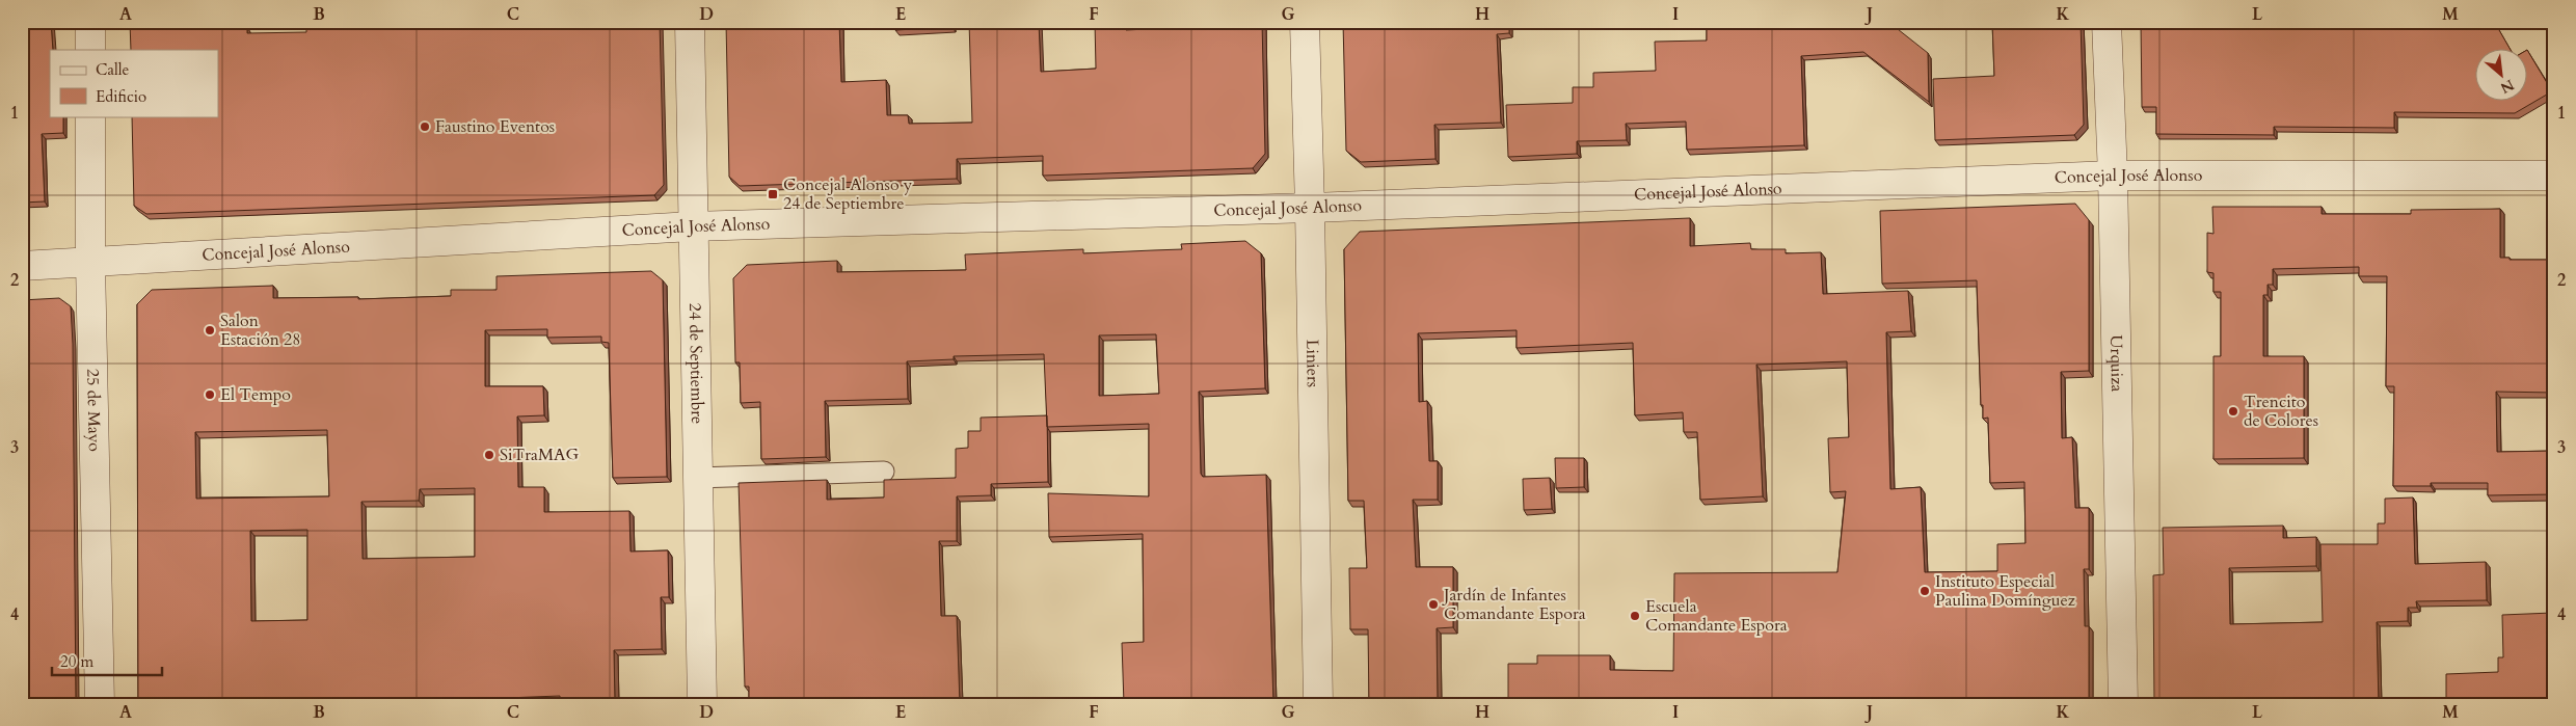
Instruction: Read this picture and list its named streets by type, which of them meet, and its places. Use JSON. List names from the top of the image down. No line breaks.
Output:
{"streets":{"street":["Concejal José Alonso","Liniers","Urquiza","24 de Septiembre","25 de Mayo"]},"crossings":[["Concejal José Alonso","Liniers"],["Concejal José Alonso","Urquiza"],["Concejal José Alonso","24 de Septiembre"],["Concejal José Alonso","25 de Mayo"]],"places":{"other":["Faustino Eventos","Salon Estación 28","El Tempo","Trencito de Colores","SiTraMAG","Instituto Especial Paulina Domínguez","Jardín de Infantes Comandante Espora","Escuela Comandante Espora"],"transit":["Concejal Alonso y 24 de Septiembre"]},"legend":["Calle","Edificio"],"scale_bar":"20 m","north":"bottom right","grid":{"columns":["A","B","C","D","E","F","G","H","I","J","K","L","M"],"rows":["1","2","3","4"]}}
